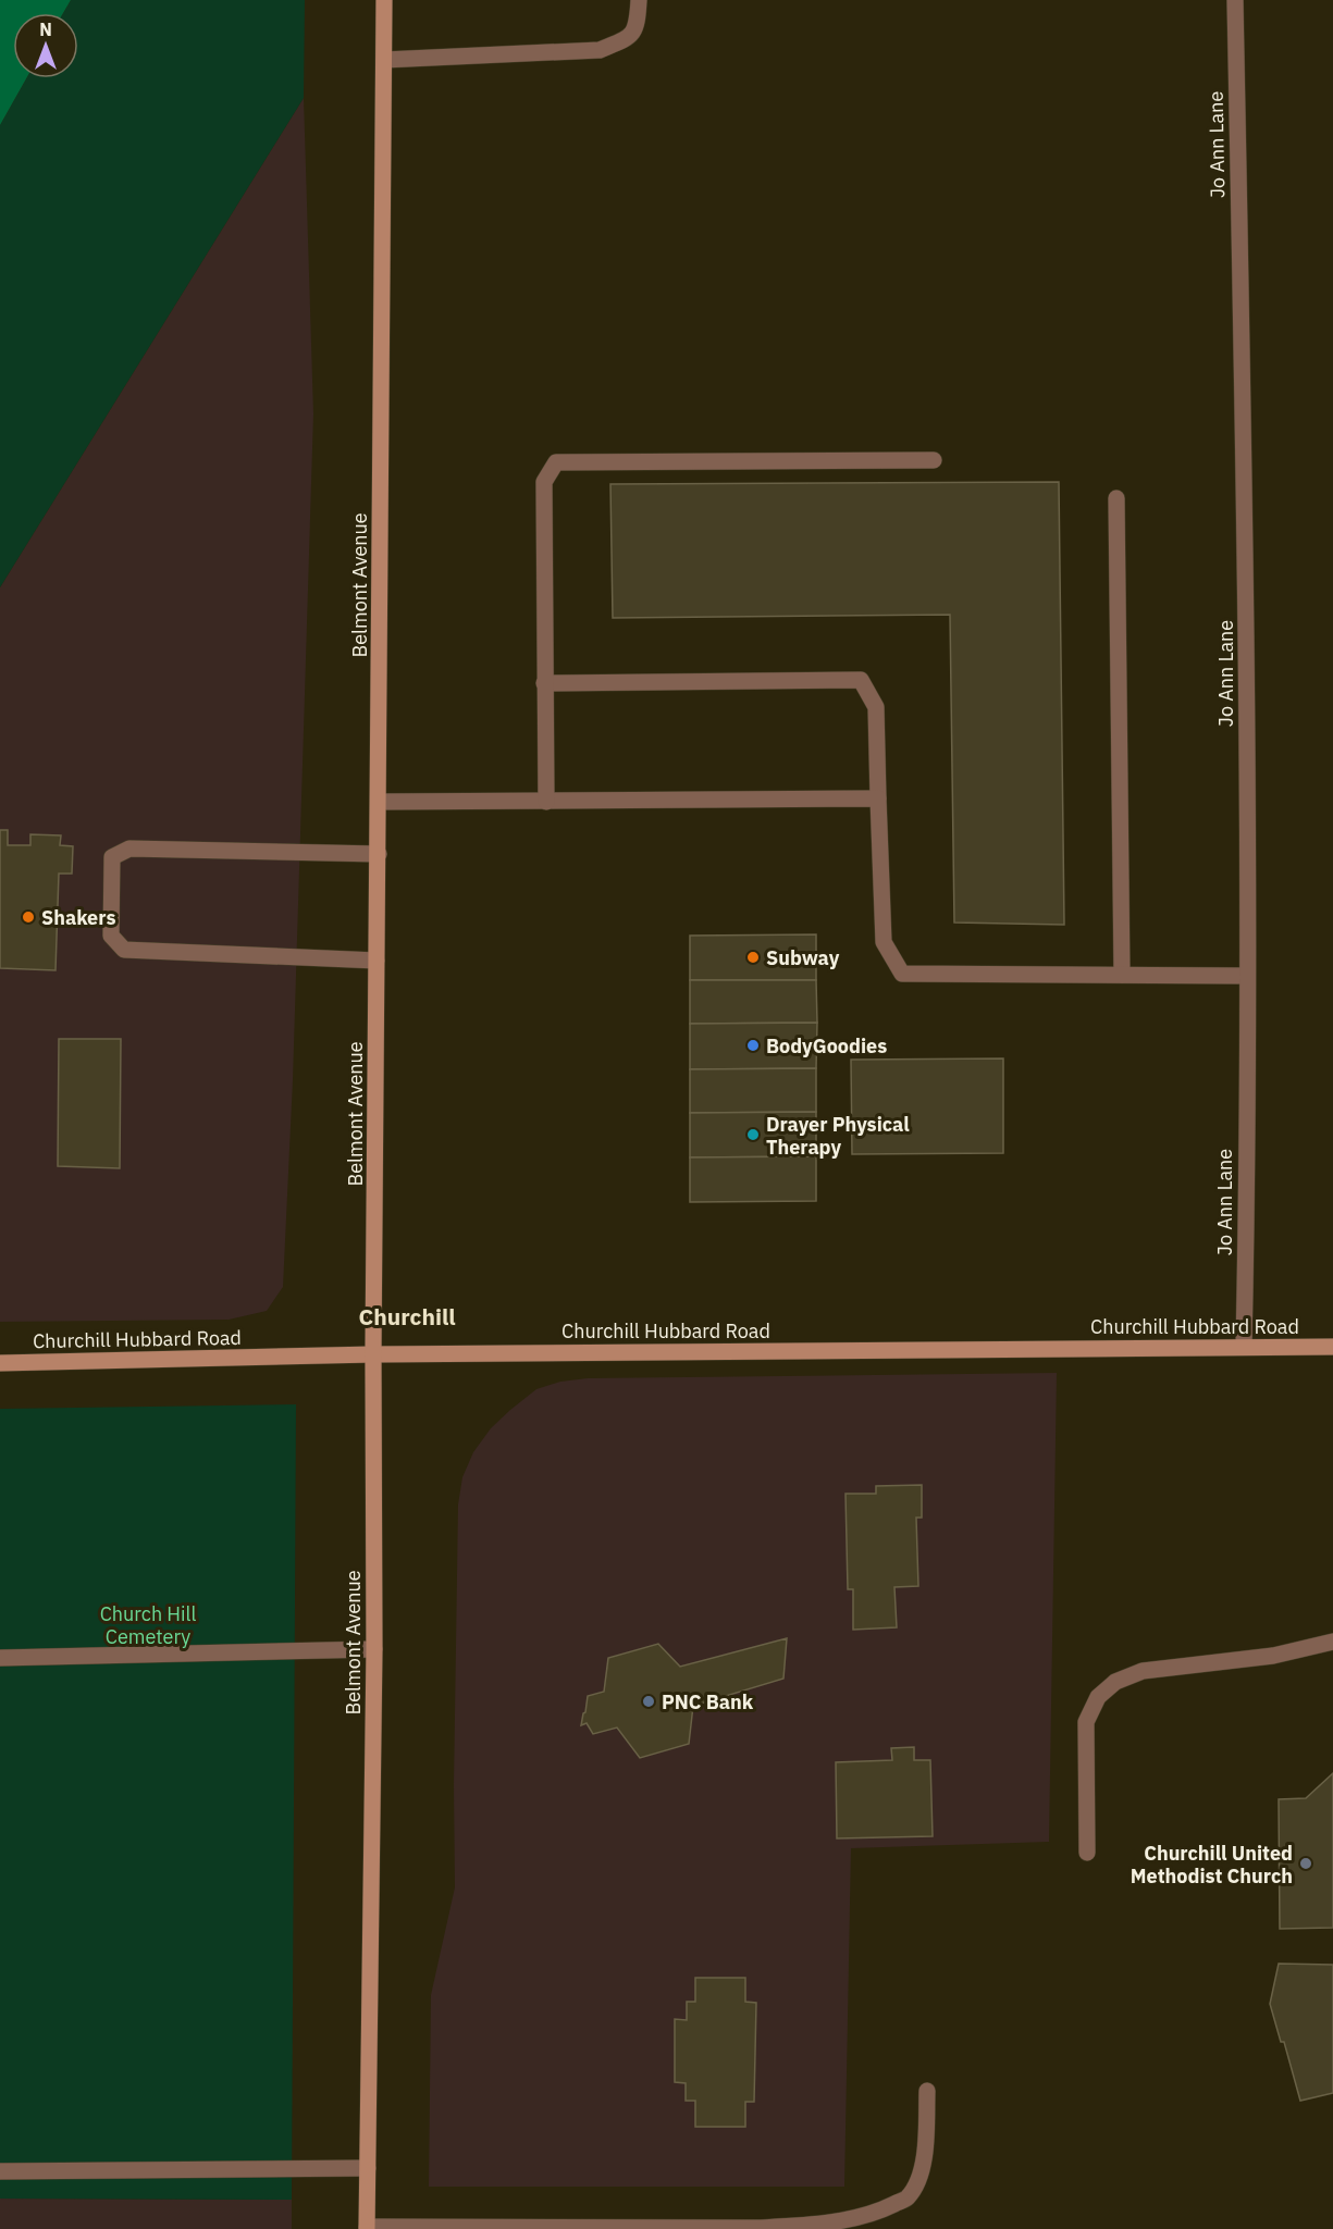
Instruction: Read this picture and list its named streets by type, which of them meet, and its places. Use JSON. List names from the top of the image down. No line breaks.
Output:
{"streets":{"main road":["Belmont Avenue","Churchill Hubbard Road"],"street":["Jo Ann Lane"]},"crossings":[["Jo Ann Lane","Churchill Hubbard Road"],["Belmont Avenue","Churchill Hubbard Road"]],"districts":["Churchill"],"parks":["Church Hill Cemetery"],"places":["Shakers","Subway","BodyGoodies","Drayer Physical Therapy","PNC Bank","Churchill United Methodist Church"],"north":"top"}
